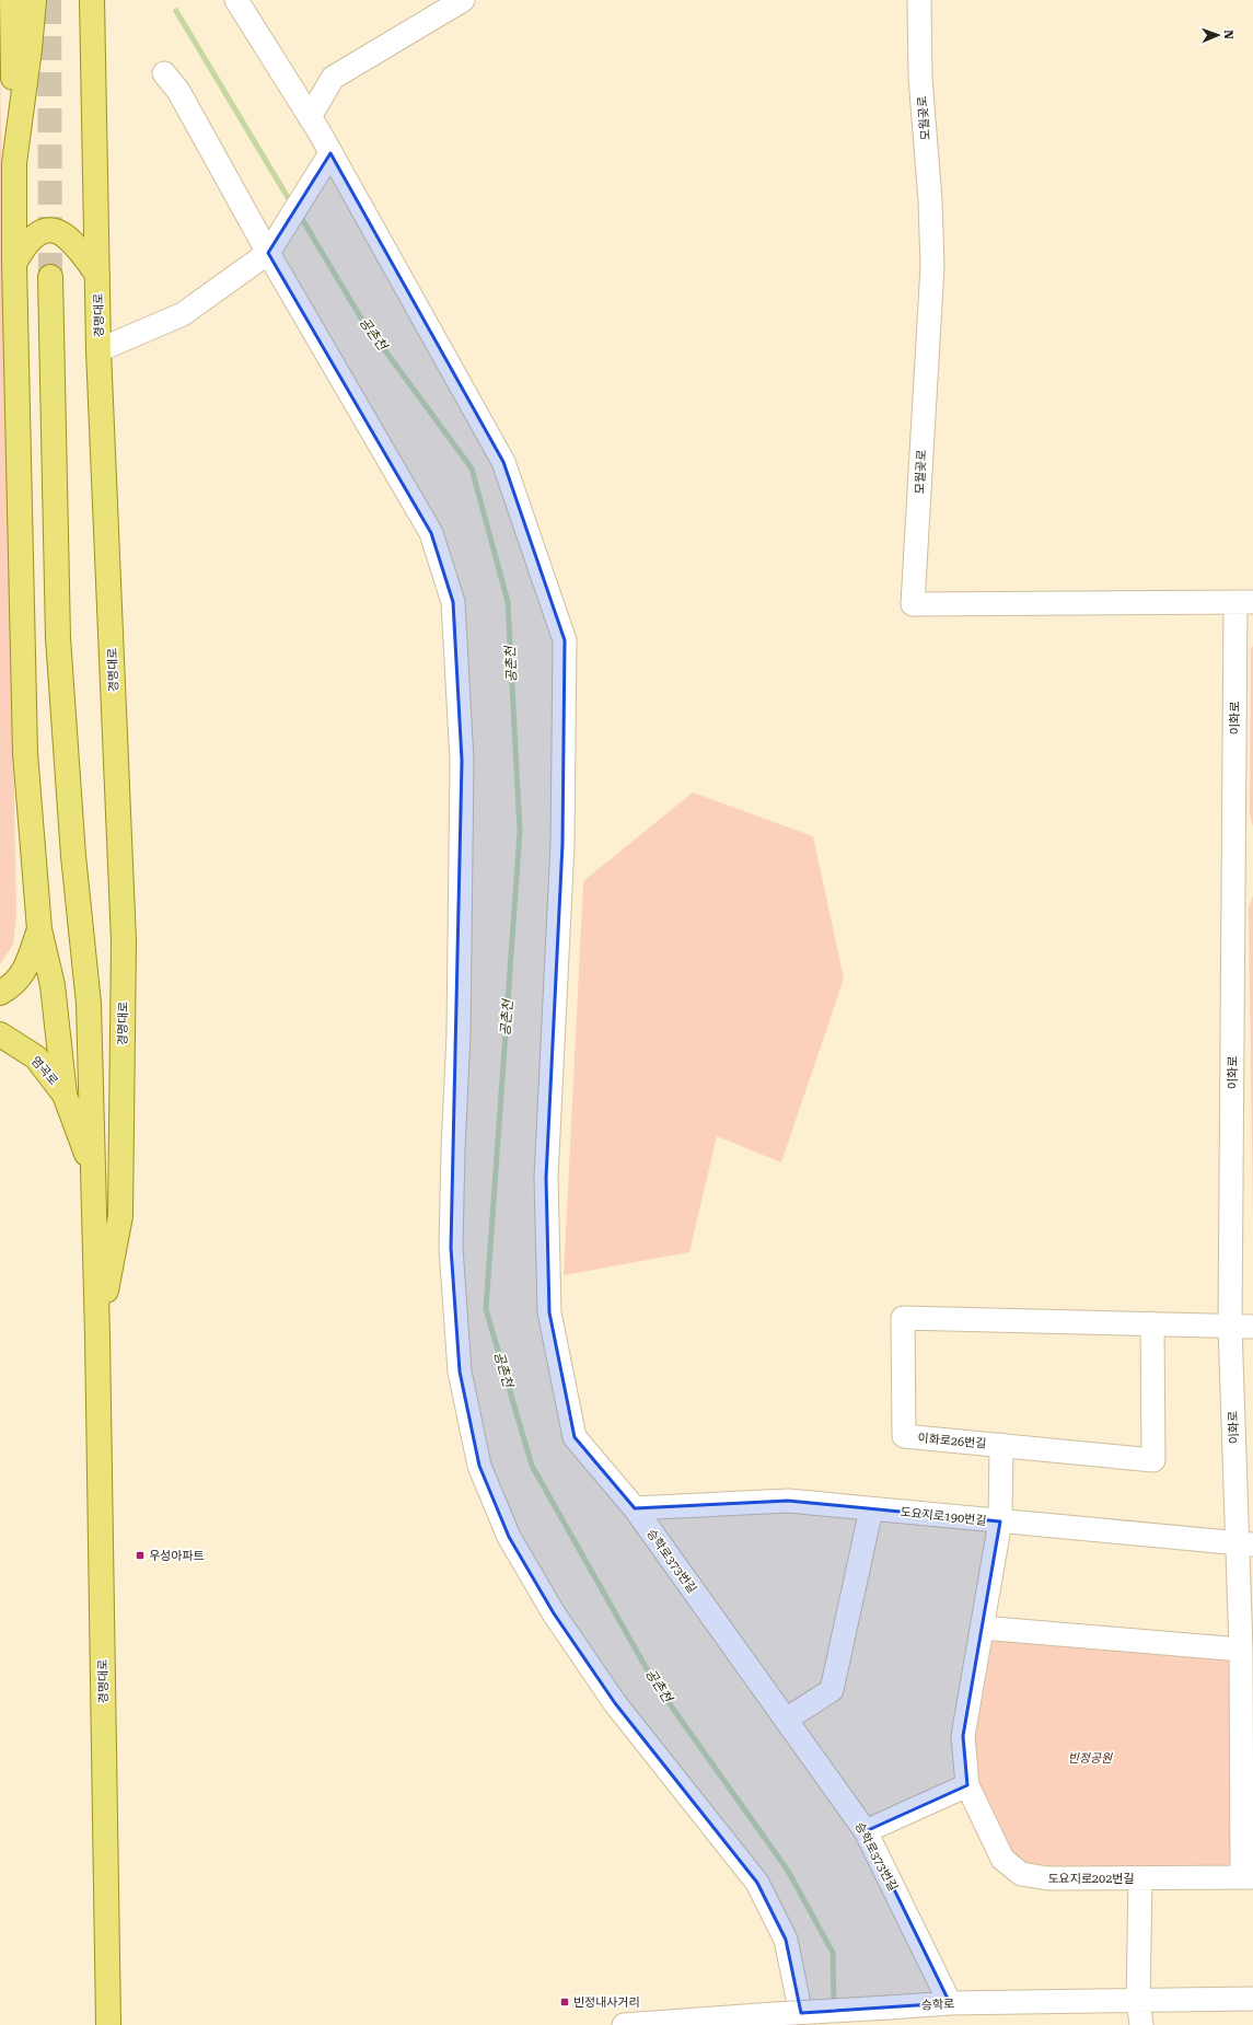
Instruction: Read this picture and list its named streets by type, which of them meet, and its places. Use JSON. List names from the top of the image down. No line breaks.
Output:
{"streets":{"main road":["경명대로","염곡로"],"street":["모월곶로","이화로","이화로26번길","도요지로190번길","승학로373번길","도요지로202번길","승학로"]},"crossings":[["모월곶로","이화로"],["경명대로","염곡로"],["이화로","이화로26번길"],["이화로","도요지로190번길"],["이화로","도요지로202번길"],["이화로26번길","도요지로202번길"],["도요지로190번길","승학로373번길"],["도요지로190번길","도요지로202번길"],["승학로373번길","승학로"]],"water":["공촌천"],"parks":["빈정공원"],"places":{"transit":["우성아파트","빈정내사거리"]},"north":"right"}
